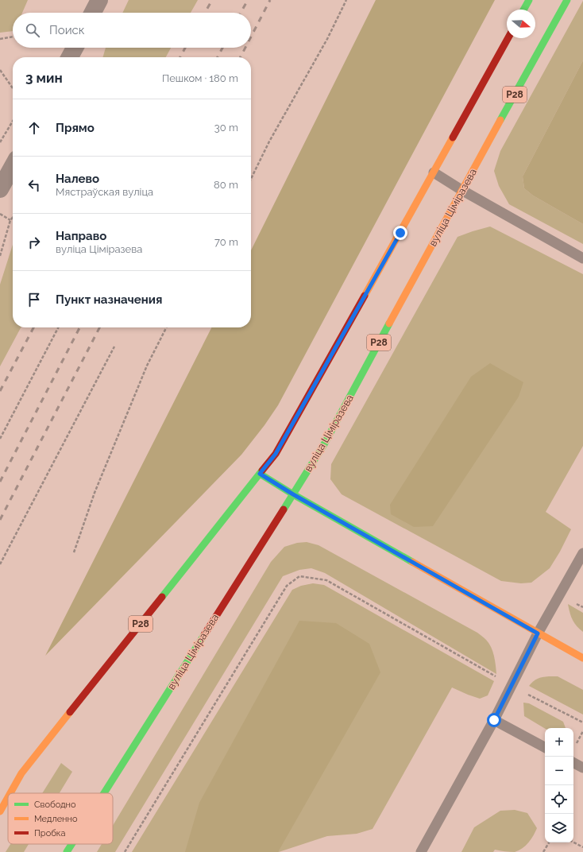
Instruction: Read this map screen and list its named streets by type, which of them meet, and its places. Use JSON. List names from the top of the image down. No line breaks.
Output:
{"streets":{"main road":["Р28","вуліца Ціміразева"]},"legend":["Свободно","Медленно","Пробка"],"north":"right","page":{"search":"Поиск","heading":["3 мин","Пешком · 180 m"],"list":[["Прямо","30 m"],["Налево","Мястраўская вуліца","80 m"],["Направо","вуліца Ціміразева","70 m"],"Пункт назначения"],"map_buttons":["+","−"]}}
